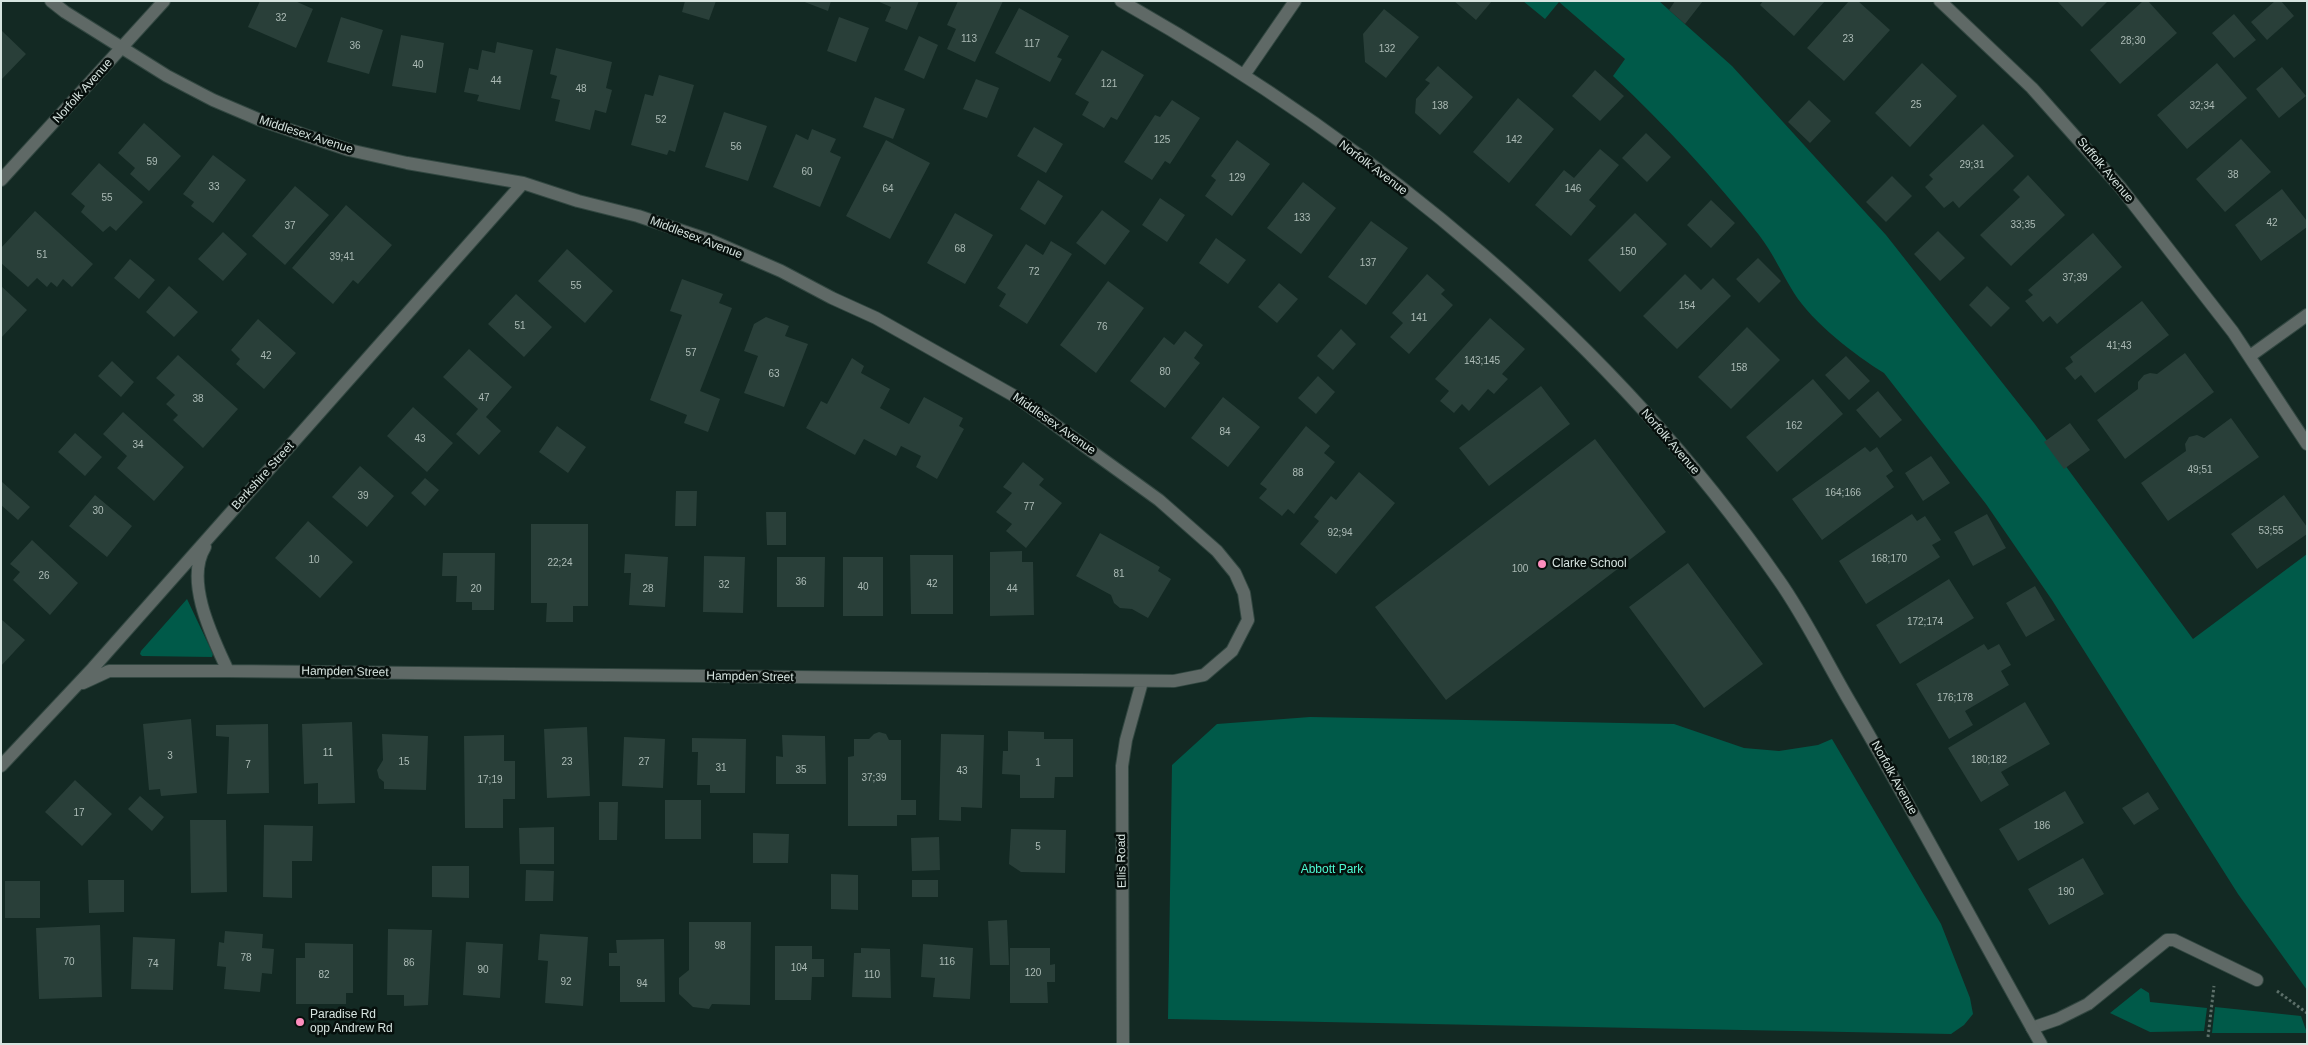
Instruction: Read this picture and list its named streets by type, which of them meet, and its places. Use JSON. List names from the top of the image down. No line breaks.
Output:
{"streets":{"street":["Norfolk Avenue","Middlesex Avenue","Suffolk Avenue","Berkshire Street","Hampden Street","Ellis Road"]},"crossings":[["Norfolk Avenue","Middlesex Avenue"],["Middlesex Avenue","Berkshire Street"],["Middlesex Avenue","Hampden Street"],["Berkshire Street","Hampden Street"],["Hampden Street","Ellis Road"]],"parks":["Abbott Park"],"places":["Clarke School","Paradise Rd opp Andrew Rd"],"house_numbers":["32","113","23","28;30","117","36","132","40","44","121","48","25","138","32;34","52","125","142","56","59","29;31","60","38","129","33","64","146","55","133","42","33;35","37","68","150","51","39;41","137","72","37;39","55","154","141","51","76","41;43","57","42","143;145","158","80","63","47","38","162","84","43","34","49;51","88","164;166","39","77","30","53;55","92;94","168;170","10","22;24","100","81","26","36","42","32","40","20","28","44","172;174","176;178","11","3","180;182","15","23","27","1","7","31","35","43","37;39","17;19","17","186","5","190","98","78","70","116","86","74","104","90","120","82","110","92","94"]}
